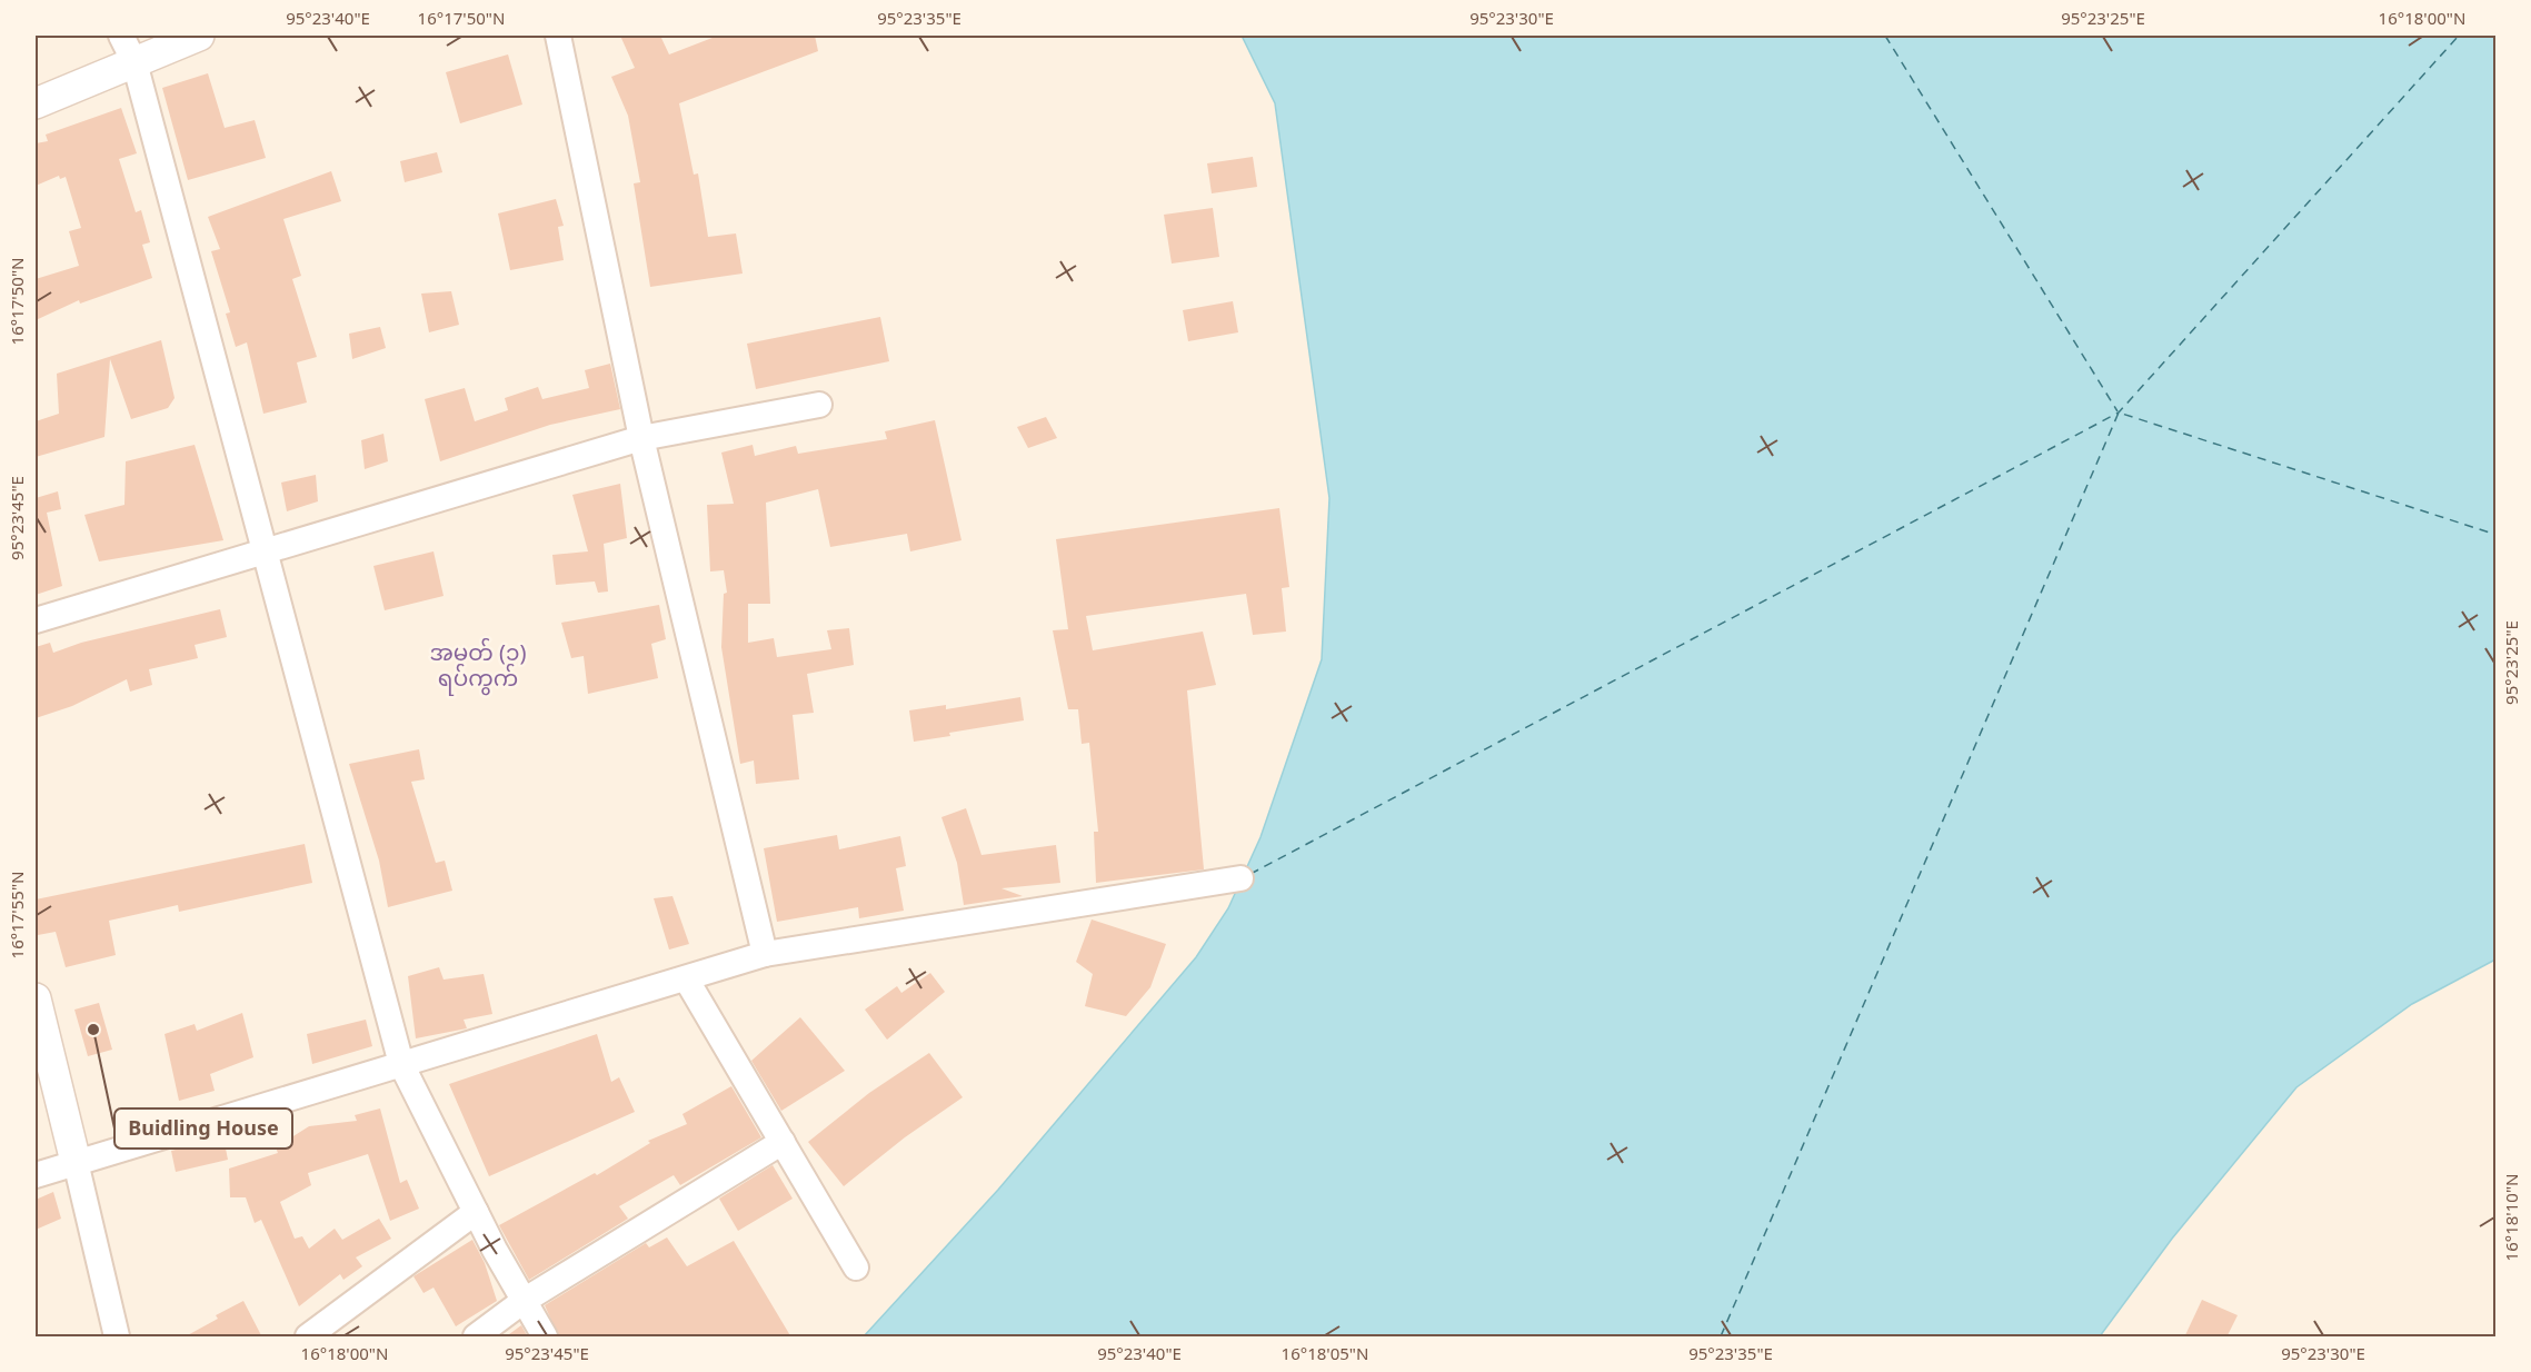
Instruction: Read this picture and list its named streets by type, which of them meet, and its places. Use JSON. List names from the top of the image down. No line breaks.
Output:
{"districts":["အမှတ် (၁) ရပ်ကွက်"],"places":["Buidling House"],"coordinates":["95°23'40\"E","16°17'50\"N","95°23'35\"E","95°23'30\"E","95°23'25\"E","16°18'00\"N","95°23'45\"E","16°17'55\"N","16°18'10\"N","16°18'05\"N"]}
